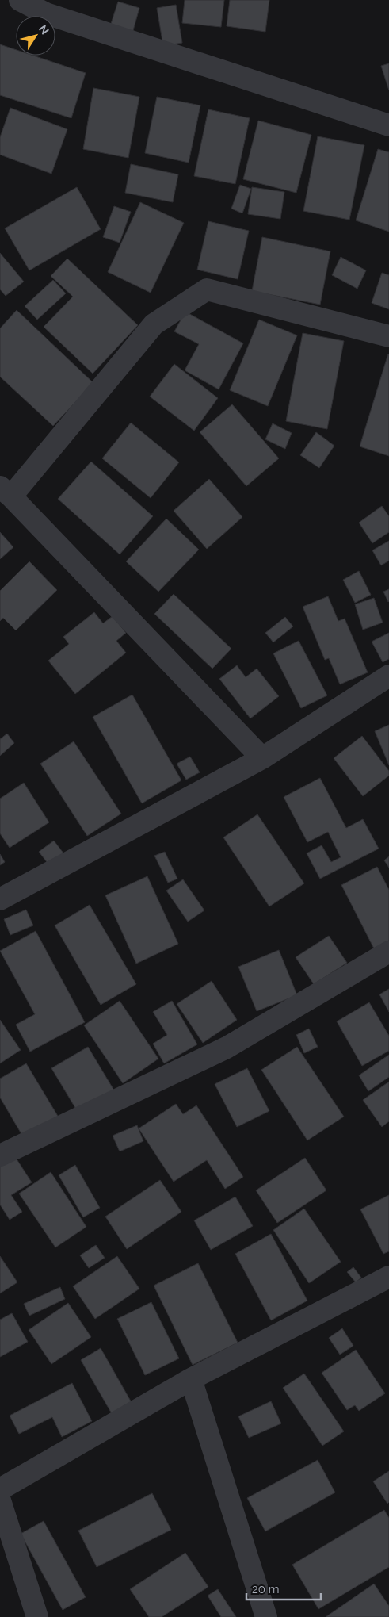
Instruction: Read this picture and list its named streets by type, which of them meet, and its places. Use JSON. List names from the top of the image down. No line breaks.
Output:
{"scale_bar":"20 m","north":"top right"}
